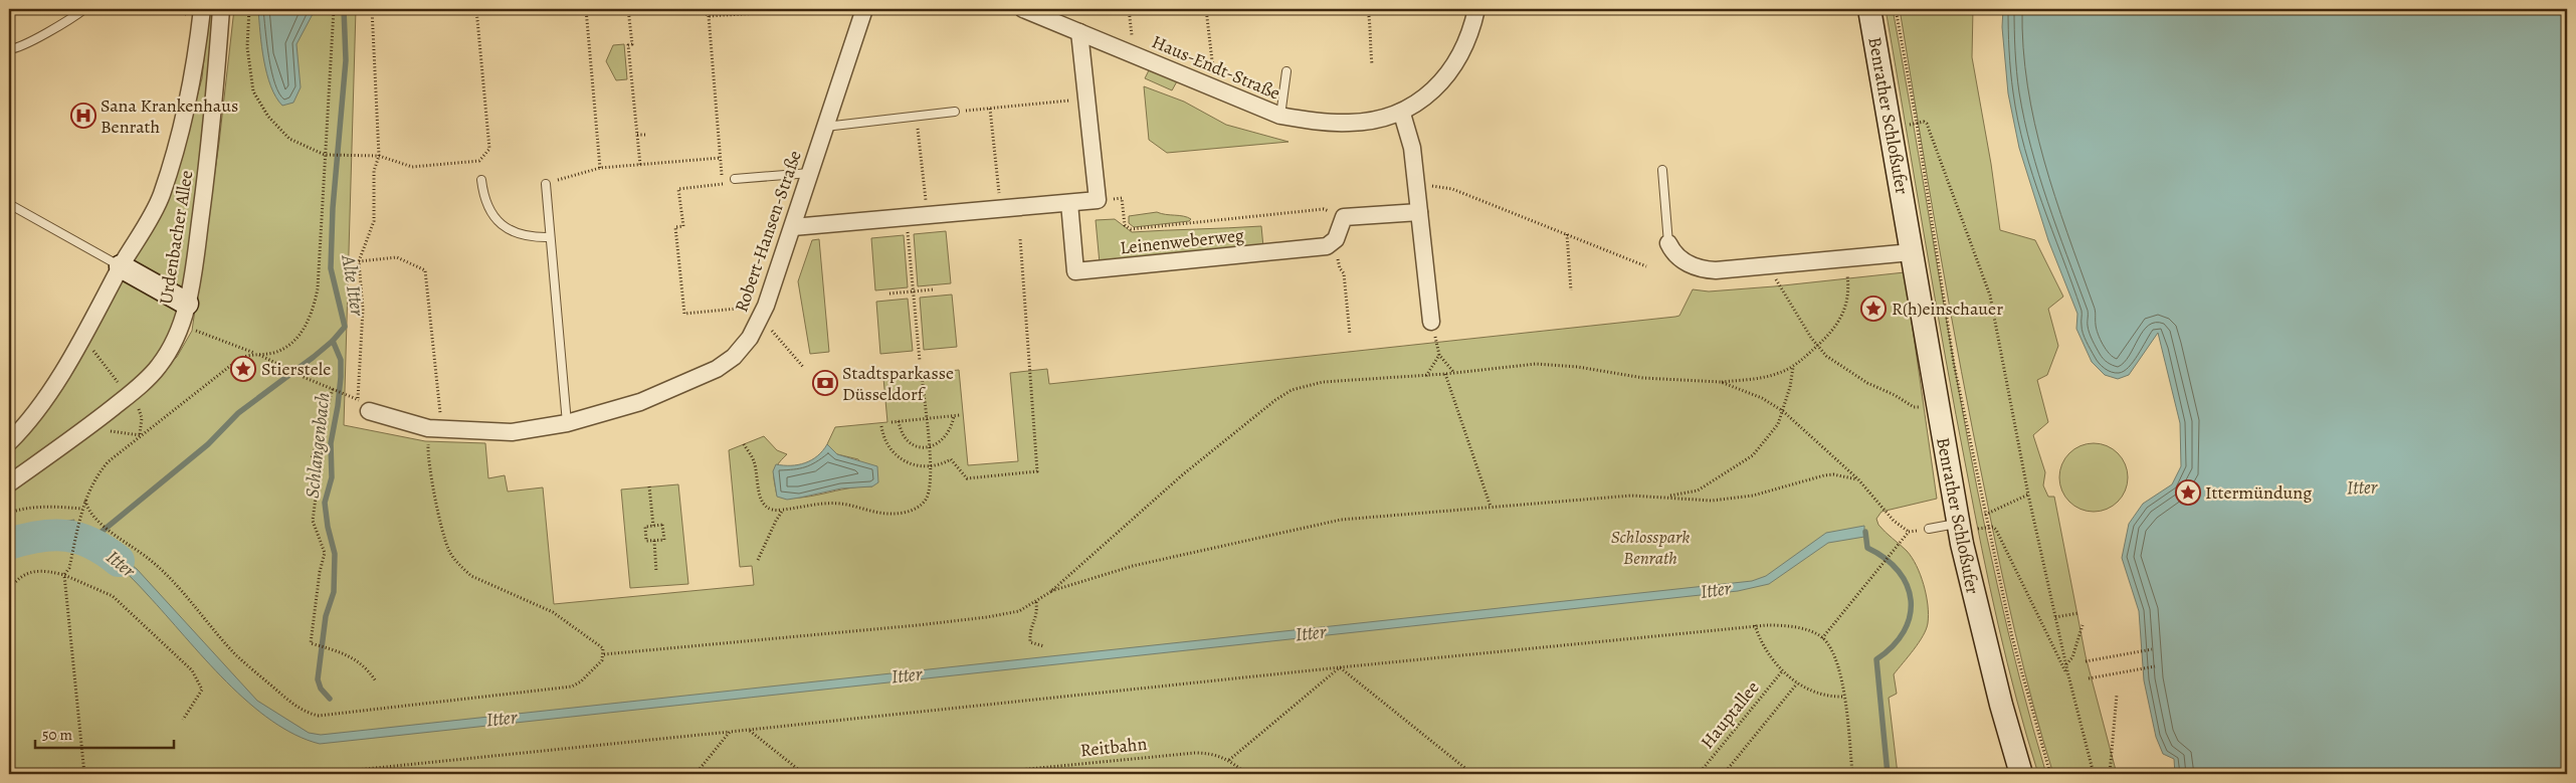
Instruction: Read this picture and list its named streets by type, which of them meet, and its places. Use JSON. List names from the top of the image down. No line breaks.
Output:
{"streets":{"street":["Haus-Endt-Straße","Benrather Schloßufer","Robert-Hansen-Straße","Urdenbacher Allee","Leinenweberweg"],"path":["Hauptallee","Reitbahn"]},"water":["Alte Itter","Schlangenbach","Itter"],"parks":["Schlosspark Benrath"],"places":{"hospital":["Sana Krankenhaus Benrath"],"place":["R(h)einschauer","Stierstele","Ittermündung"],"bank":["Stadtsparkasse Düsseldorf"]},"scale_bar":"50 m"}
